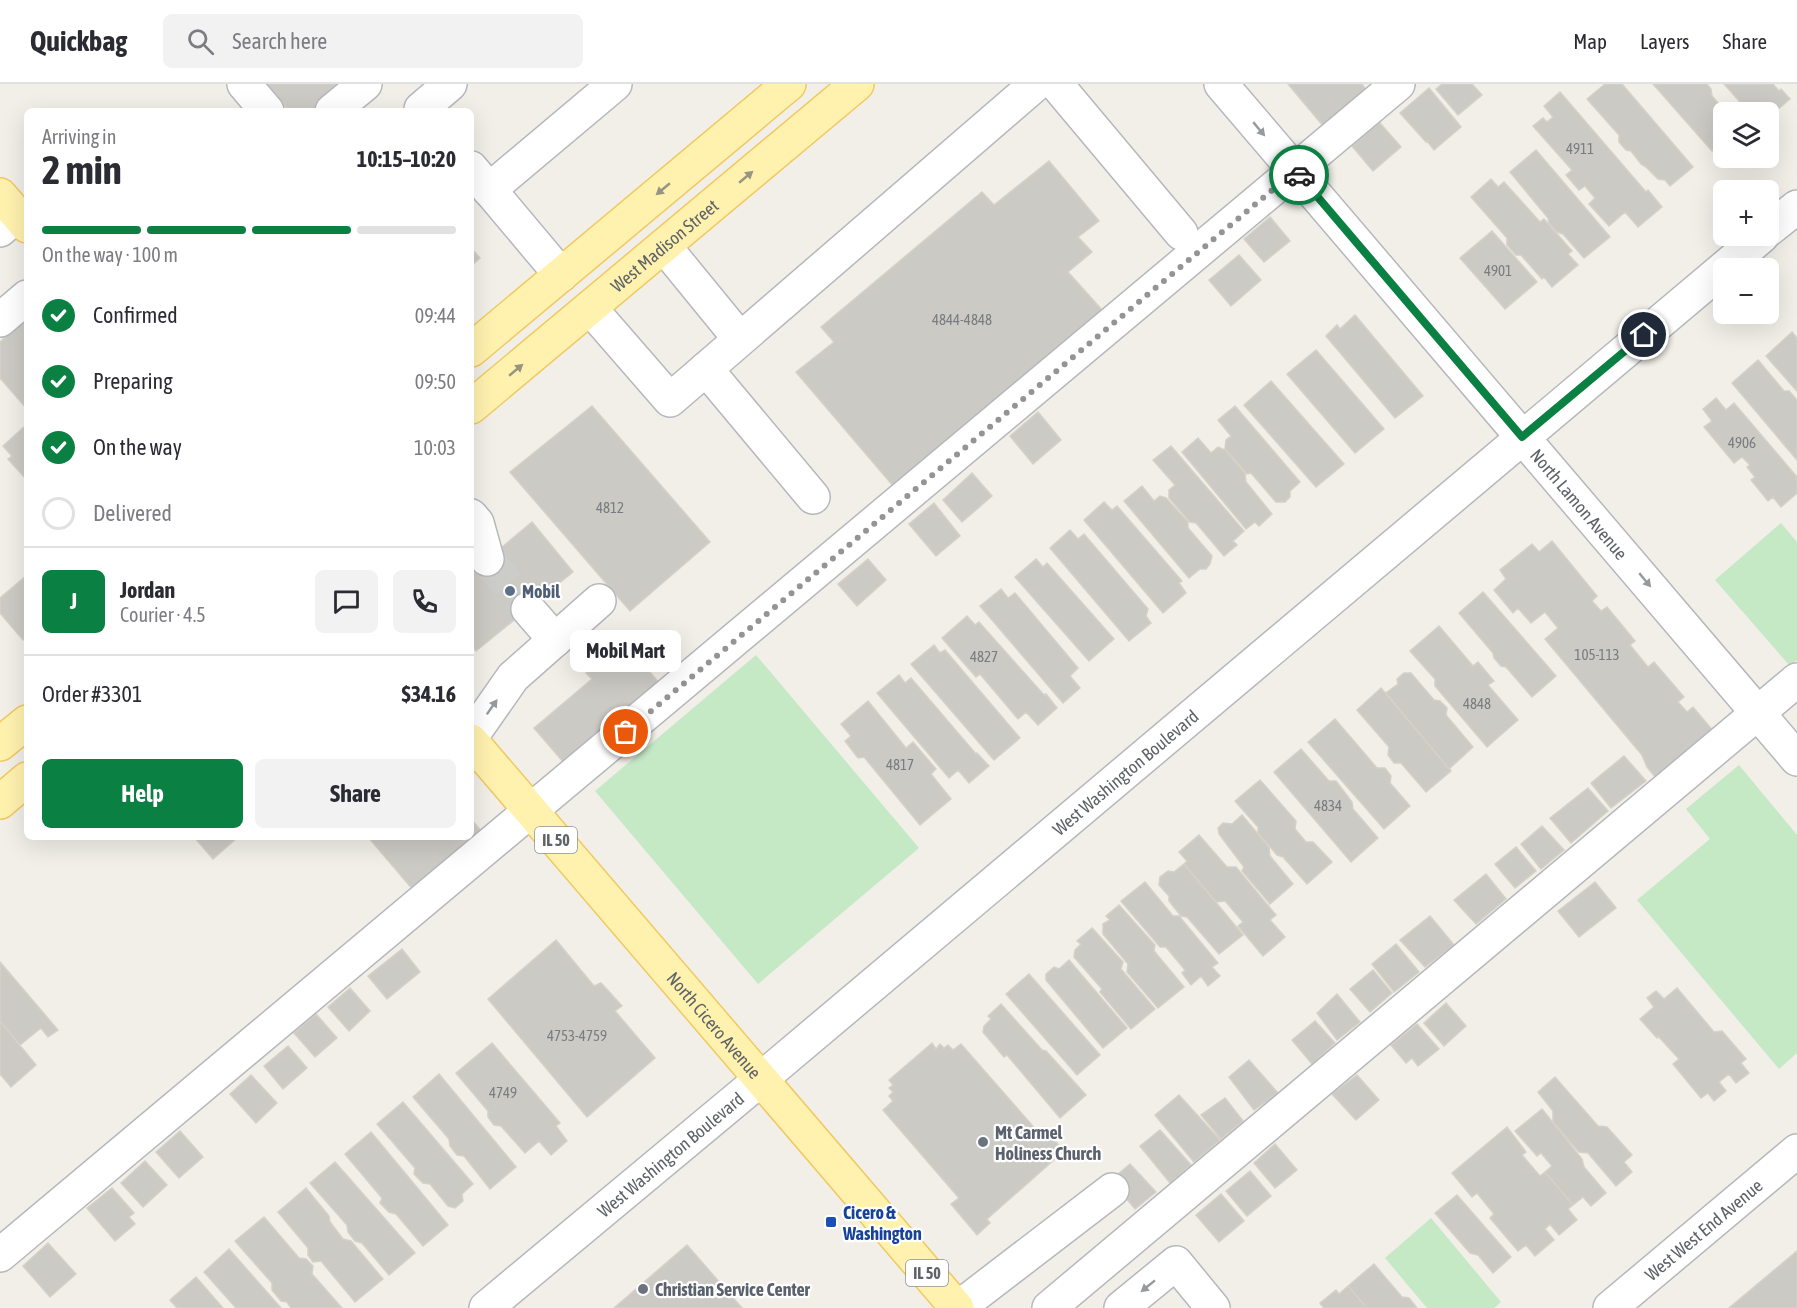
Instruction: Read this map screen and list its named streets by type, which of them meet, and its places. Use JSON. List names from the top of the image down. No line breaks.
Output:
{"streets":{"main road":["West Madison Street","IL 50","North Cicero Avenue"],"street":["North Lamon Avenue","West Washington Boulevard","West West End Avenue"]},"crossings":[["North Lamon Avenue","West Washington Boulevard"],["West Washington Boulevard","North Cicero Avenue"]],"one_way":["North Lamon Avenue"],"places":{"other":["Mobil","Mobil Mart","Mt Carmel Holiness Church","Christian Service Center"],"transit":["Cicero & Washington"]},"house_numbers":["4911","4901","4844-4848","4906","4812","105-113","4827","4848","4817","4834","4753-4759","4749"],"page":{"header":"Quickbag","search":"Search here","nav":["Map","Layers","Share"],"map_buttons":["+","−"],"heading":["2 min","Arriving in","10:15–10:20"],"panel":["Jordan","Courier · 4.5","Order #3301","$34.16"],"bar":"On the way · 100 m","list":[["Confirmed","09:44"],["Preparing","09:50"],["On the way","10:03"],"Delivered"],"round":"J","bubble":"Mobil Mart","buttons":["Help","Share"]}}
